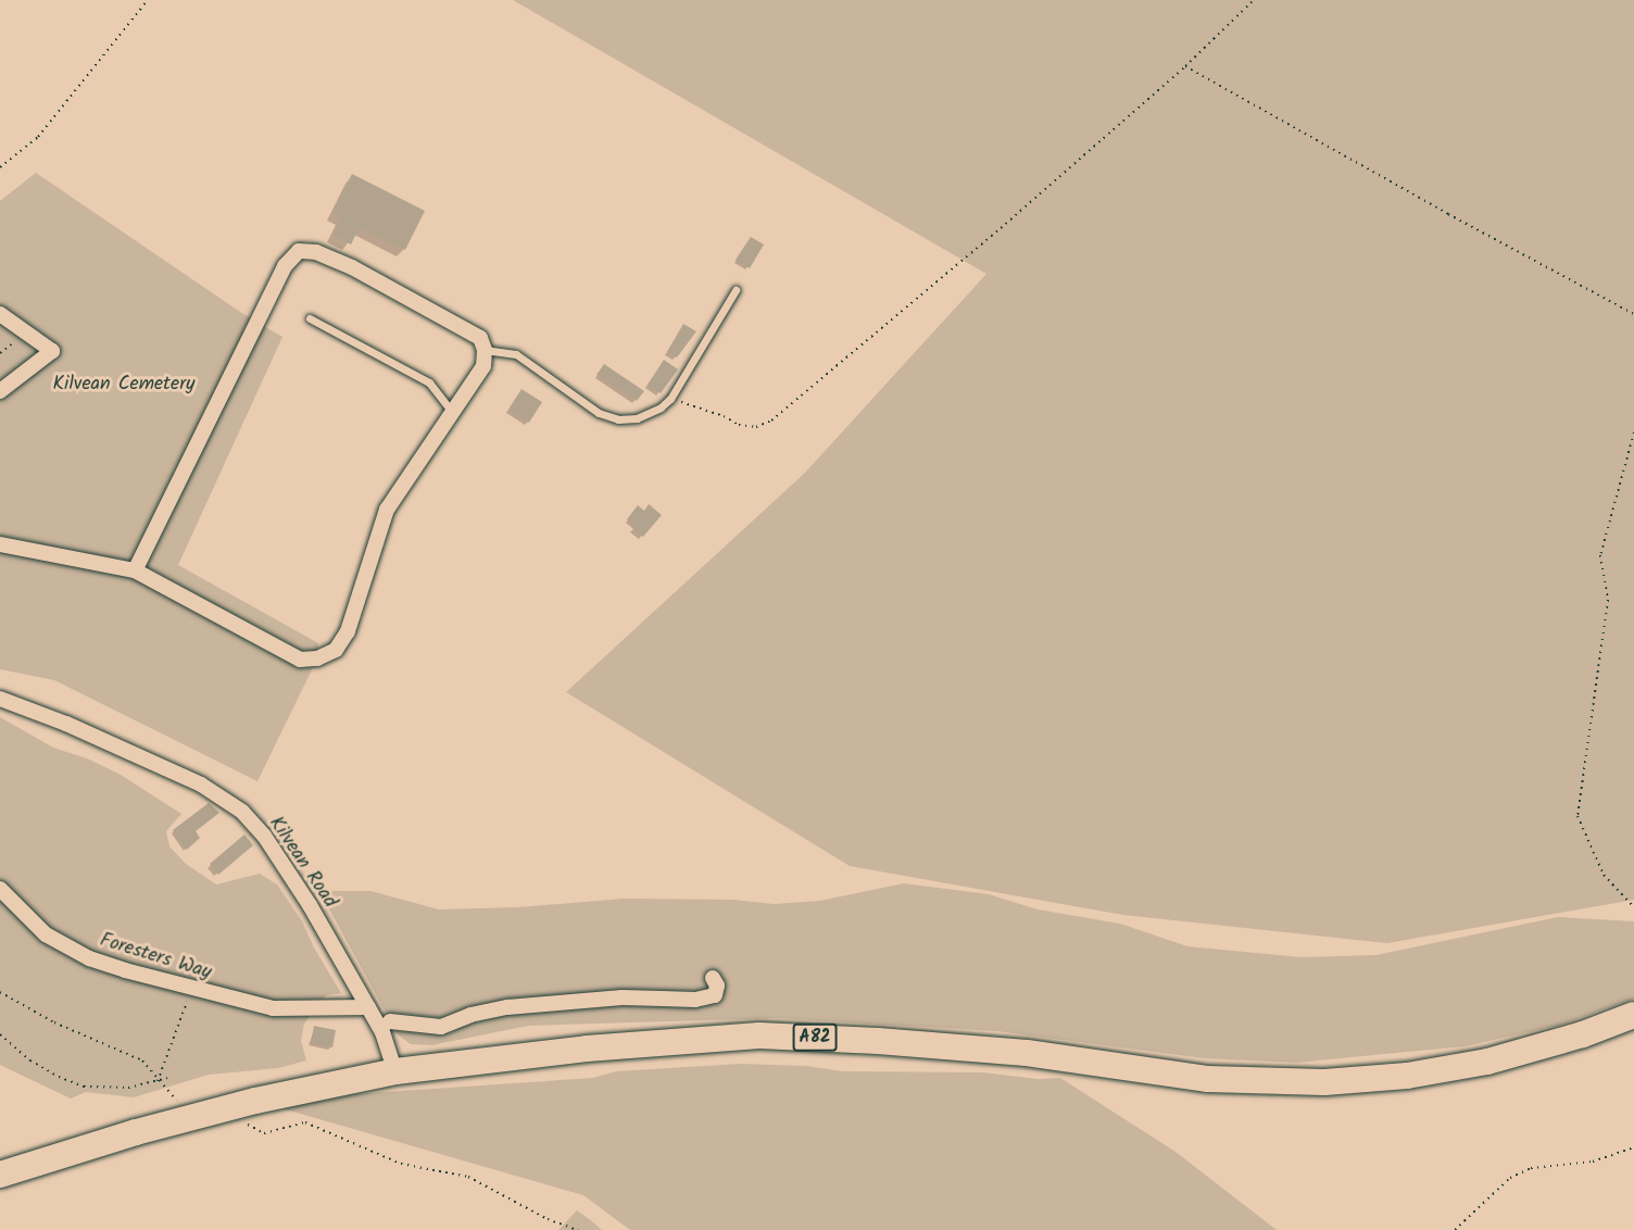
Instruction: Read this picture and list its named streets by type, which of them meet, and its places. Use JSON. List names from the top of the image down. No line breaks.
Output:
{"streets":{"highway":["A82"],"street":["Kilvean Road","Foresters Way"]},"crossings":[["Kilvean Road","Foresters Way"],["Kilvean Road","A82"]],"parks":["Kilvean Cemetery"]}
